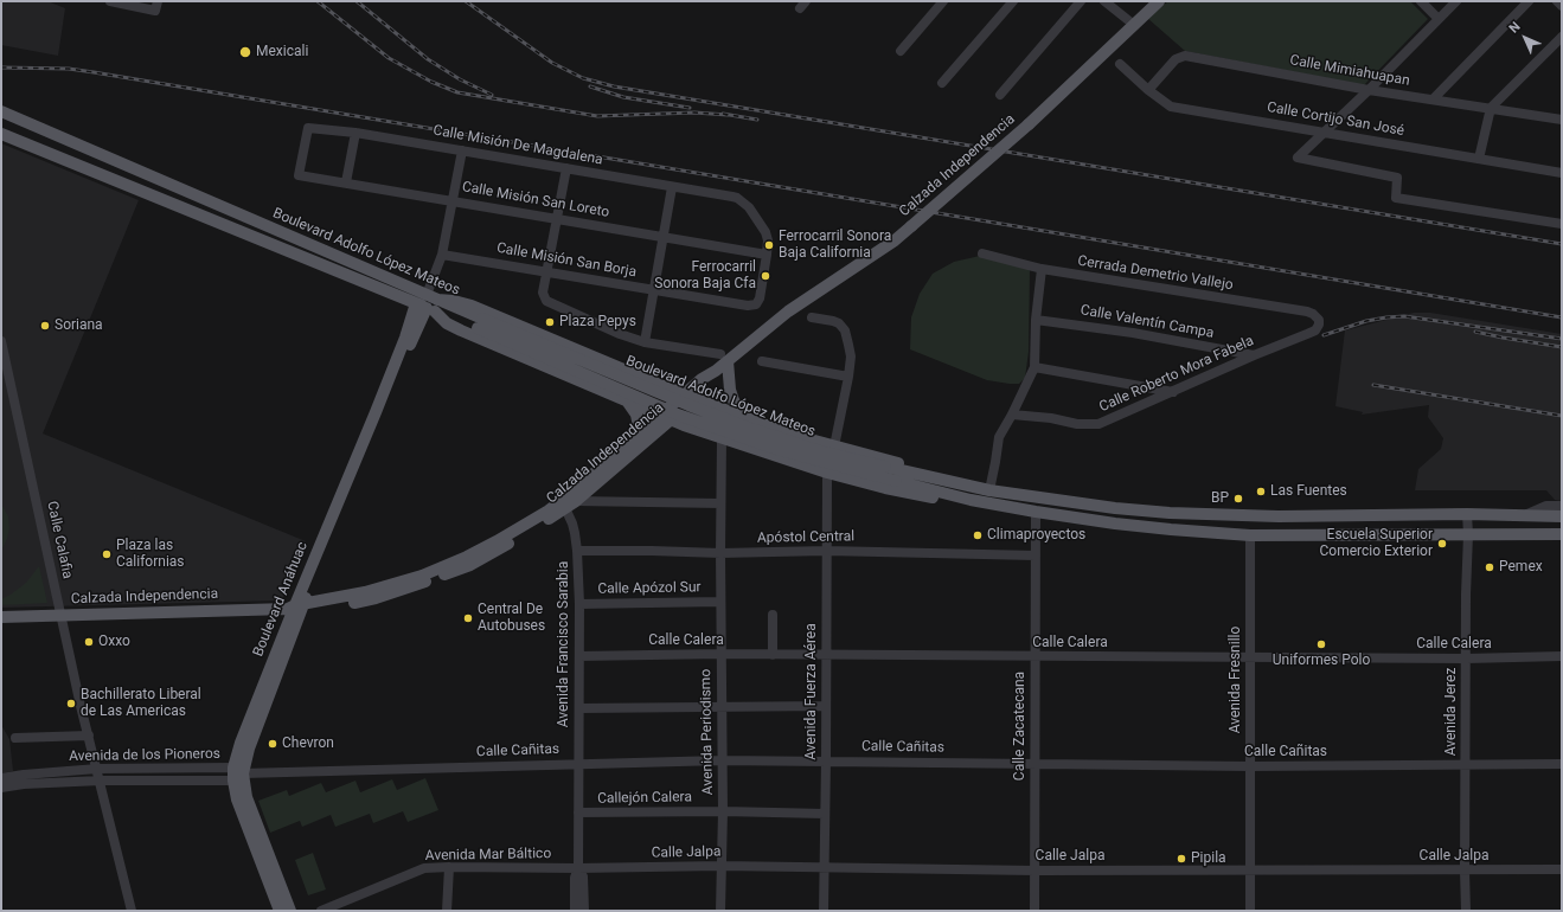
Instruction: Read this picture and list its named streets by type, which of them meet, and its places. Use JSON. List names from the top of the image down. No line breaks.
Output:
{"streets":{"main road":["Calzada Independencia","Boulevard Adolfo López Mateos","Boulevard Anáhuac"],"street":["Calle Mimiahuapan","Calle Cortijo San José","Calle Misión De Magdalena","Calle Misión San Loreto","Calle Misión San Borja","Cerrada Demetrio Vallejo","Calle Valentín Campa","Calle Roberto Mora Fabela","Apóstol Central","Calle Calafia","Calle Apózol Sur","Calle Calera","Avenida Francisco Sarabia","Avenida Fresnillo","Avenida Fuerza Aérea","Avenida Jerez","Calle Zacatecana","Avenida Periodismo","Calle Cañitas","Avenida de los Pioneros","Callejón Calera","Calle Jalpa","Avenida Mar Báltico"]},"crossings":[["Calle Mimiahuapan","Calle Cortijo San José"],["Calle Misión De Magdalena","Calle Misión San Loreto"],["Calle Misión De Magdalena","Calle Misión San Borja"],["Calzada Independencia","Calle Calafia"],["Calzada Independencia","Boulevard Anáhuac"],["Calzada Independencia","Avenida Francisco Sarabia"],["Boulevard Adolfo López Mateos","Boulevard Anáhuac"],["Boulevard Adolfo López Mateos","Avenida Fresnillo"],["Boulevard Adolfo López Mateos","Avenida Jerez"],["Boulevard Adolfo López Mateos","Calle Zacatecana"],["Cerrada Demetrio Vallejo","Calle Roberto Mora Fabela"],["Calle Valentín Campa","Calle Roberto Mora Fabela"],["Apóstol Central","Avenida Francisco Sarabia"],["Apóstol Central","Avenida Fuerza Aérea"],["Apóstol Central","Calle Zacatecana"],["Apóstol Central","Avenida Periodismo"],["Calle Calafia","Avenida de los Pioneros"],["Calle Apózol Sur","Avenida Francisco Sarabia"],["Calle Apózol Sur","Avenida Periodismo"],["Boulevard Anáhuac","Calle Cañitas"],["Boulevard Anáhuac","Avenida de los Pioneros"],["Calle Calera","Avenida Francisco Sarabia"],["Calle Calera","Avenida Fresnillo"],["Calle Calera","Avenida Fuerza Aérea"],["Calle Calera","Avenida Jerez"],["Calle Calera","Calle Zacatecana"],["Calle Calera","Avenida Periodismo"],["Avenida Francisco Sarabia","Calle Cañitas"],["Avenida Francisco Sarabia","Callejón Calera"],["Avenida Francisco Sarabia","Calle Jalpa"],["Avenida Francisco Sarabia","Avenida Mar Báltico"],["Avenida Fresnillo","Calle Cañitas"],["Avenida Fresnillo","Calle Jalpa"],["Avenida Fuerza Aérea","Calle Cañitas"],["Avenida Fuerza Aérea","Callejón Calera"],["Avenida Fuerza Aérea","Calle Jalpa"],["Avenida Jerez","Calle Cañitas"],["Avenida Jerez","Calle Jalpa"],["Calle Zacatecana","Calle Cañitas"],["Calle Zacatecana","Calle Jalpa"],["Avenida Periodismo","Calle Cañitas"],["Avenida Periodismo","Callejón Calera"],["Avenida Periodismo","Calle Jalpa"],["Calle Cañitas","Avenida de los Pioneros"],["Calle Jalpa","Avenida Mar Báltico"]],"places":["Mexicali","Ferrocarril Sonora Baja California","Ferrocarril Sonora Baja Cfa","Plaza Pepys","Soriana","Las Fuentes","BP","Climaproyectos","Escuela Superior Comercio Exterior","Plaza las Californias","Pemex","Central De Autobuses","Oxxo","Uniformes Polo","Bachillerato Liberal de Las Americas","Chevron","Pipila"],"north":"top left"}
